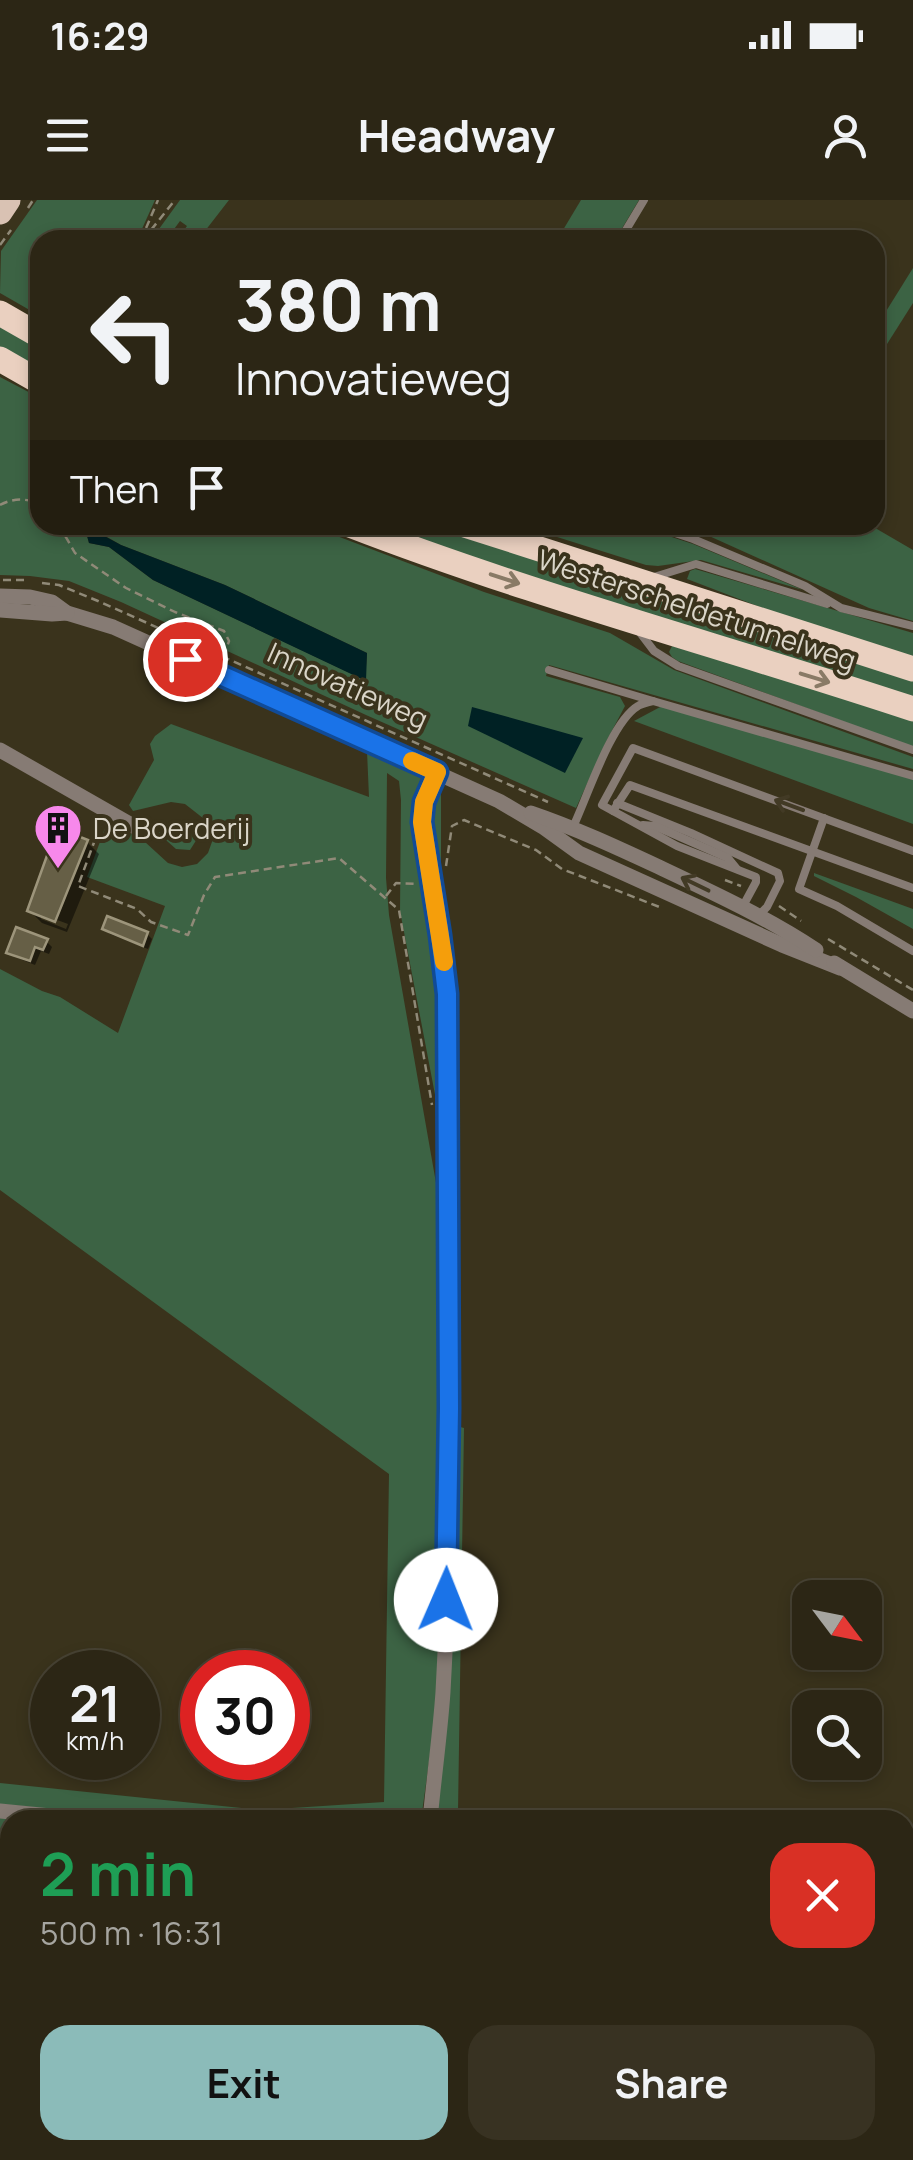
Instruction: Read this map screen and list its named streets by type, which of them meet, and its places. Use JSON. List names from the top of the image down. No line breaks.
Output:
{"streets":{"highway":["Westerscheldetunnelweg"],"street":["Innovatieweg"]},"places":{"building":["De Boerderij"]},"north":"bottom right","page":{"status":"16:29","header":"Headway","turn":["380 m","Innovatieweg"],"then":"Then","speed":"21 km/h","limit":"30","heading":["2 min","500 m · 16:31"],"buttons":["Exit","Share"]}}
